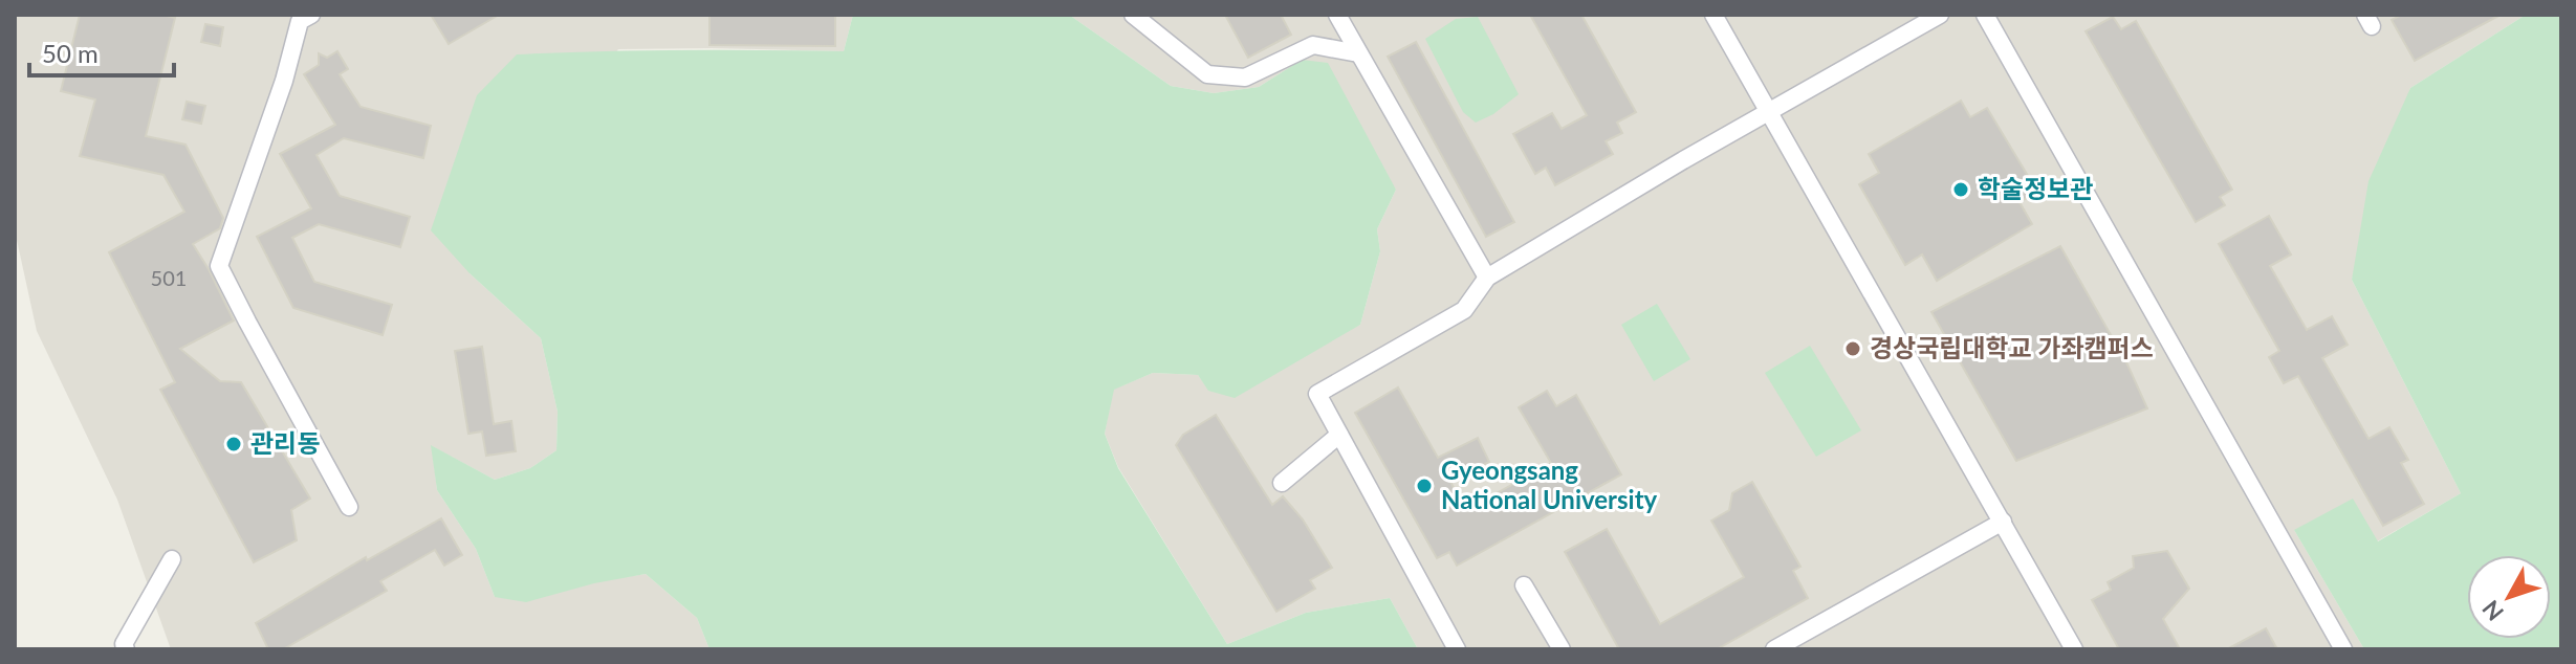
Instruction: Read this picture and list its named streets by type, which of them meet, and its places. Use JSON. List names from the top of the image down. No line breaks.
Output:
{"places":["학술정보관","경상국립대학교 가좌캠퍼스","관리동","Gyeongsang National University"],"house_numbers":["501"],"scale_bar":"50 m","north":"bottom left"}
